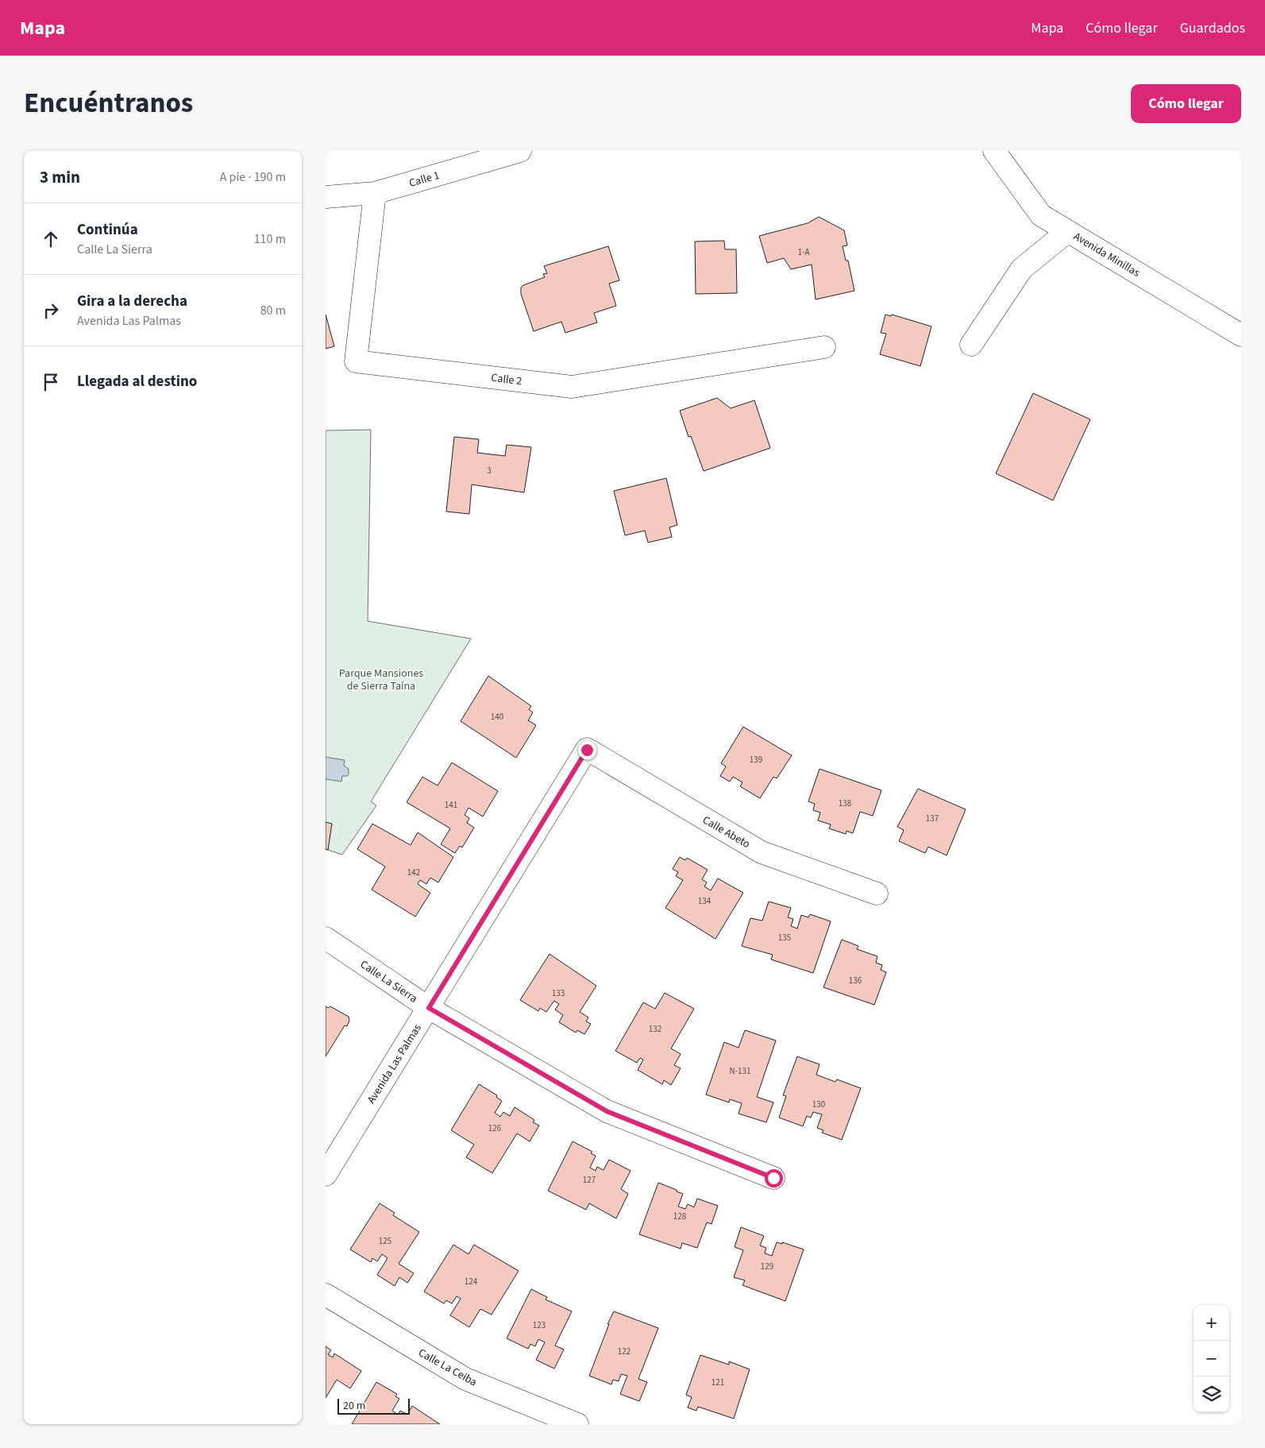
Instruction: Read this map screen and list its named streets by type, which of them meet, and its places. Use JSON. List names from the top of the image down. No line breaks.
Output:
{"streets":{"street":["Calle 1","Avenida Minillas","Calle 2","Calle Abeto","Calle La Sierra","Avenida Las Palmas","Calle La Ceiba"]},"crossings":[["Calle 1","Calle 2"],["Calle Abeto","Avenida Las Palmas"],["Calle La Sierra","Avenida Las Palmas"]],"parks":["Parque Mansiones de Sierra Taína"],"house_numbers":["1-A","3","140","139","138","141","137","142","134","135","136","133","132","N-131","130","126","127","128","125","129","124","123","122","121"],"scale_bar":"20 m","page":{"header":"Mapa","nav":["Mapa","Cómo llegar","Guardados"],"title":"Encuéntranos","buttons":"Cómo llegar","heading":["3 min","A pie · 190 m"],"list":[["Continúa","Calle La Sierra","110 m"],["Gira a la derecha","Avenida Las Palmas","80 m"],"Llegada al destino"],"map_buttons":["+","−"],"scale":"20 m"}}
